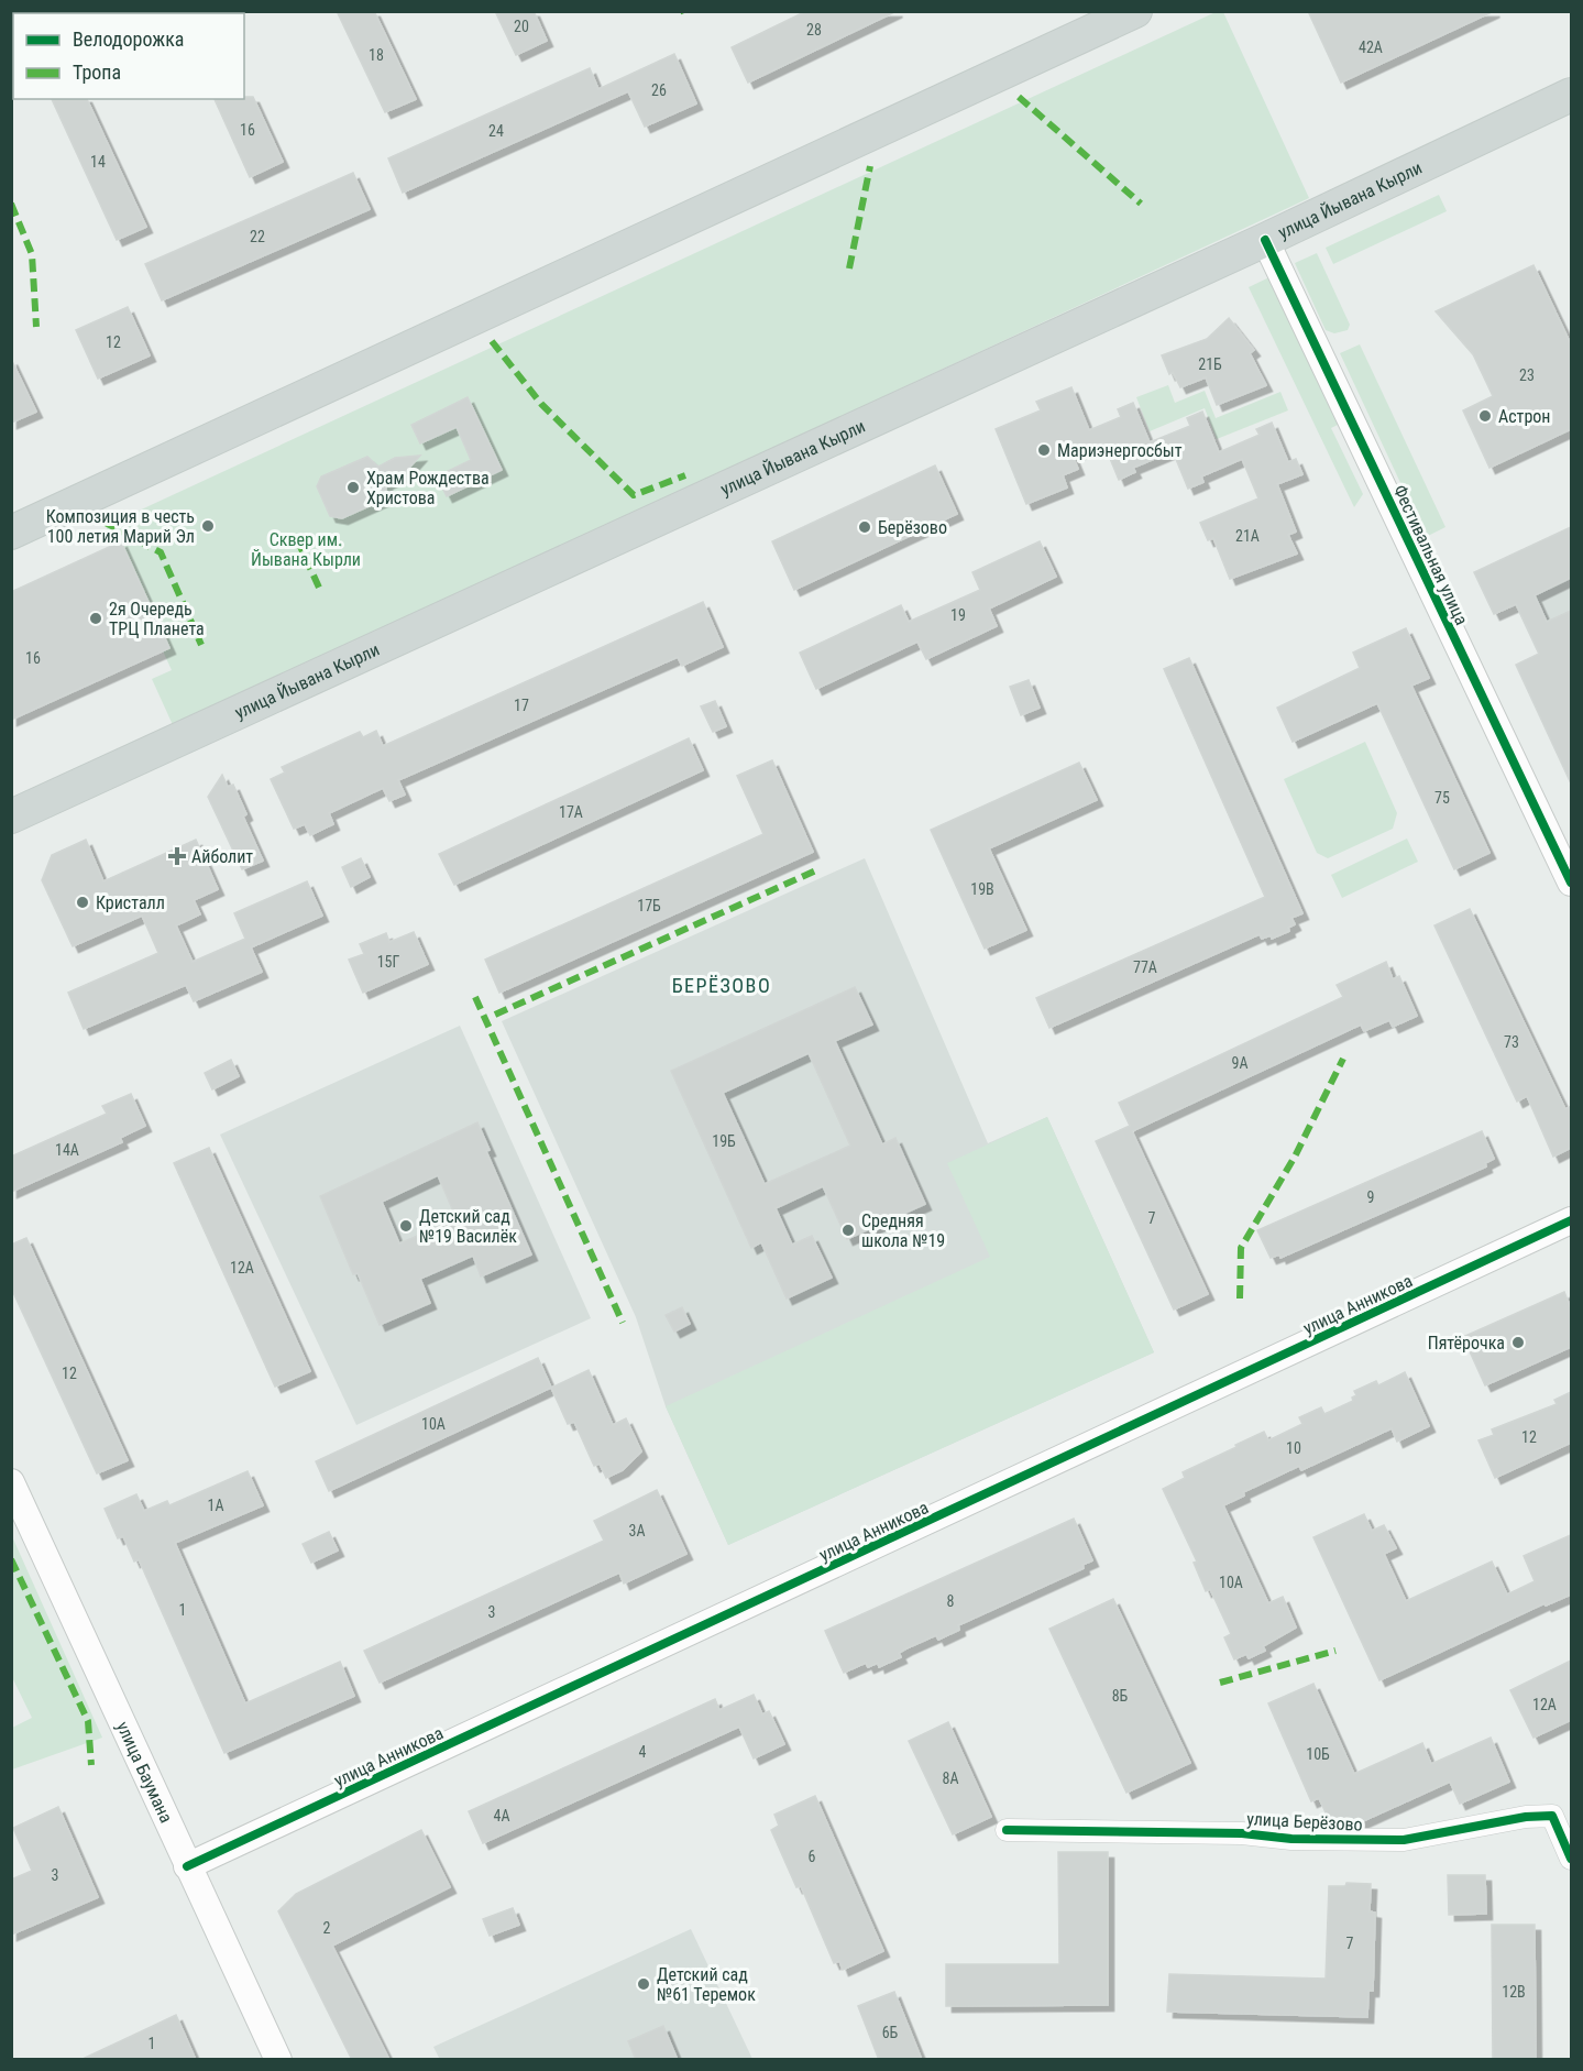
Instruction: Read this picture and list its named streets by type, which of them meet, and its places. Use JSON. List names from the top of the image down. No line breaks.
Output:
{"streets":{"main road":["улица Йывана Кырли"],"street":["Фестивальная улица","улица Анникова","улица Баумана","улица Берёзово"]},"crossings":[["улица Йывана Кырли","Фестивальная улица"],["улица Анникова","улица Баумана"]],"districts":["БЕРЁЗОВО"],"parks":["Сквер им. Йывана Кырли"],"places":{"other":["Астрон","Мариэнергосбыт","Храм Рождества Христова","Композиция в честь 100 летия Марий Эл","Берёзово","2я Очередь ТРЦ Планета","Кристалл","Детский сад №19 Василёк","Средняя школа №19","Пятёрочка","Детский сад №61 Теремок"],"health":["Айболит"]},"house_numbers":["20","28","42А","18","26","16","24","14","22","12","21Б","23","21А","19","16","17","75","17А","19В","17Б","15Г","77А","73","9А","19Б","14А","9","7","12А","12","10А","12","10","1А","3А","10А","8","1","3","8Б","12А","4","10Б","8А","4А","6","3","2","7","12В","6Б","1"],"legend":["Велодорожка","Тропа"]}
